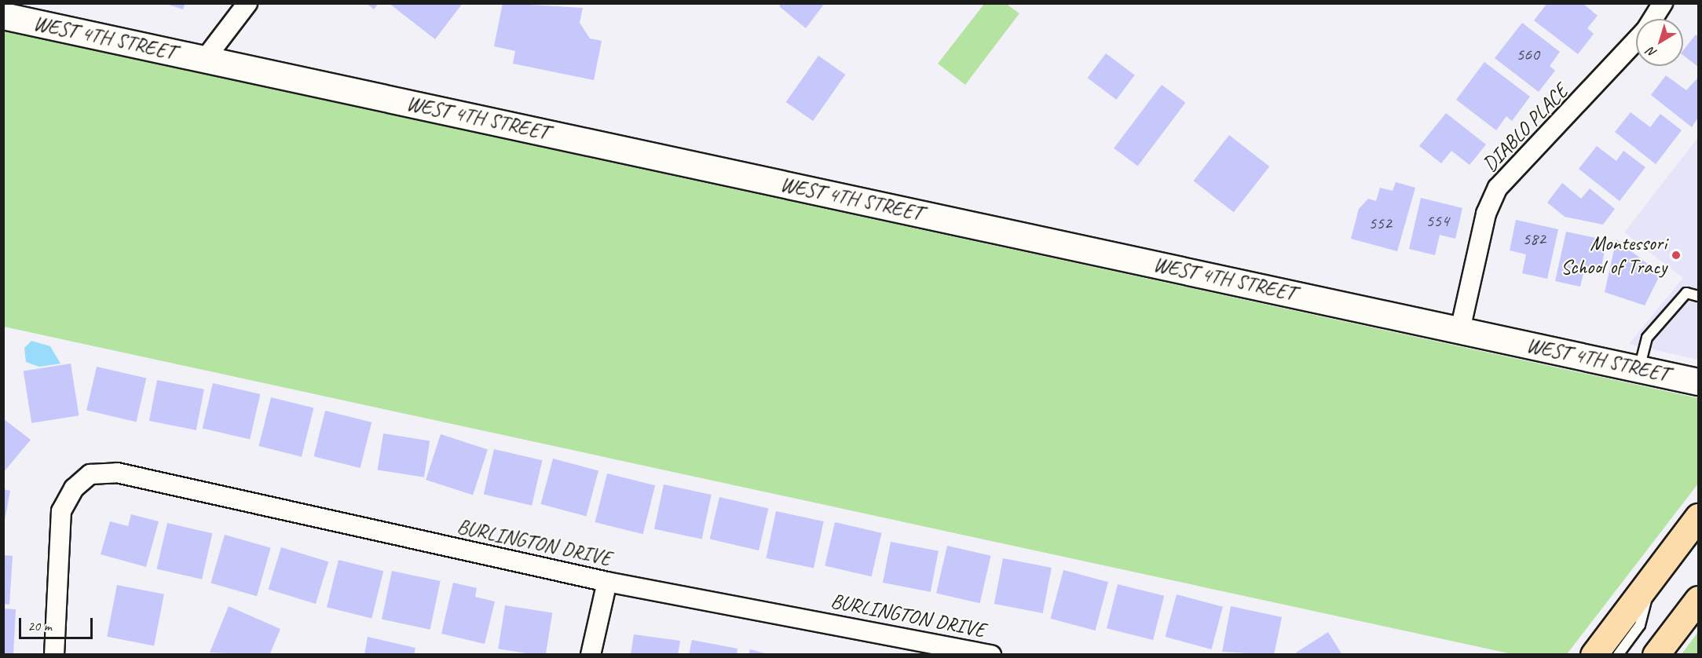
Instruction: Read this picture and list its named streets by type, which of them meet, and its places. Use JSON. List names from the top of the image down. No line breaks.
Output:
{"streets":{"street":["WEST 4TH STREET","DIABLO PLACE","BURLINGTON DRIVE"]},"crossings":[["WEST 4TH STREET","DIABLO PLACE"]],"places":["Montessori School of Tracy"],"house_numbers":["560","554","552","582"],"scale_bar":"20 m","north":"bottom left"}
